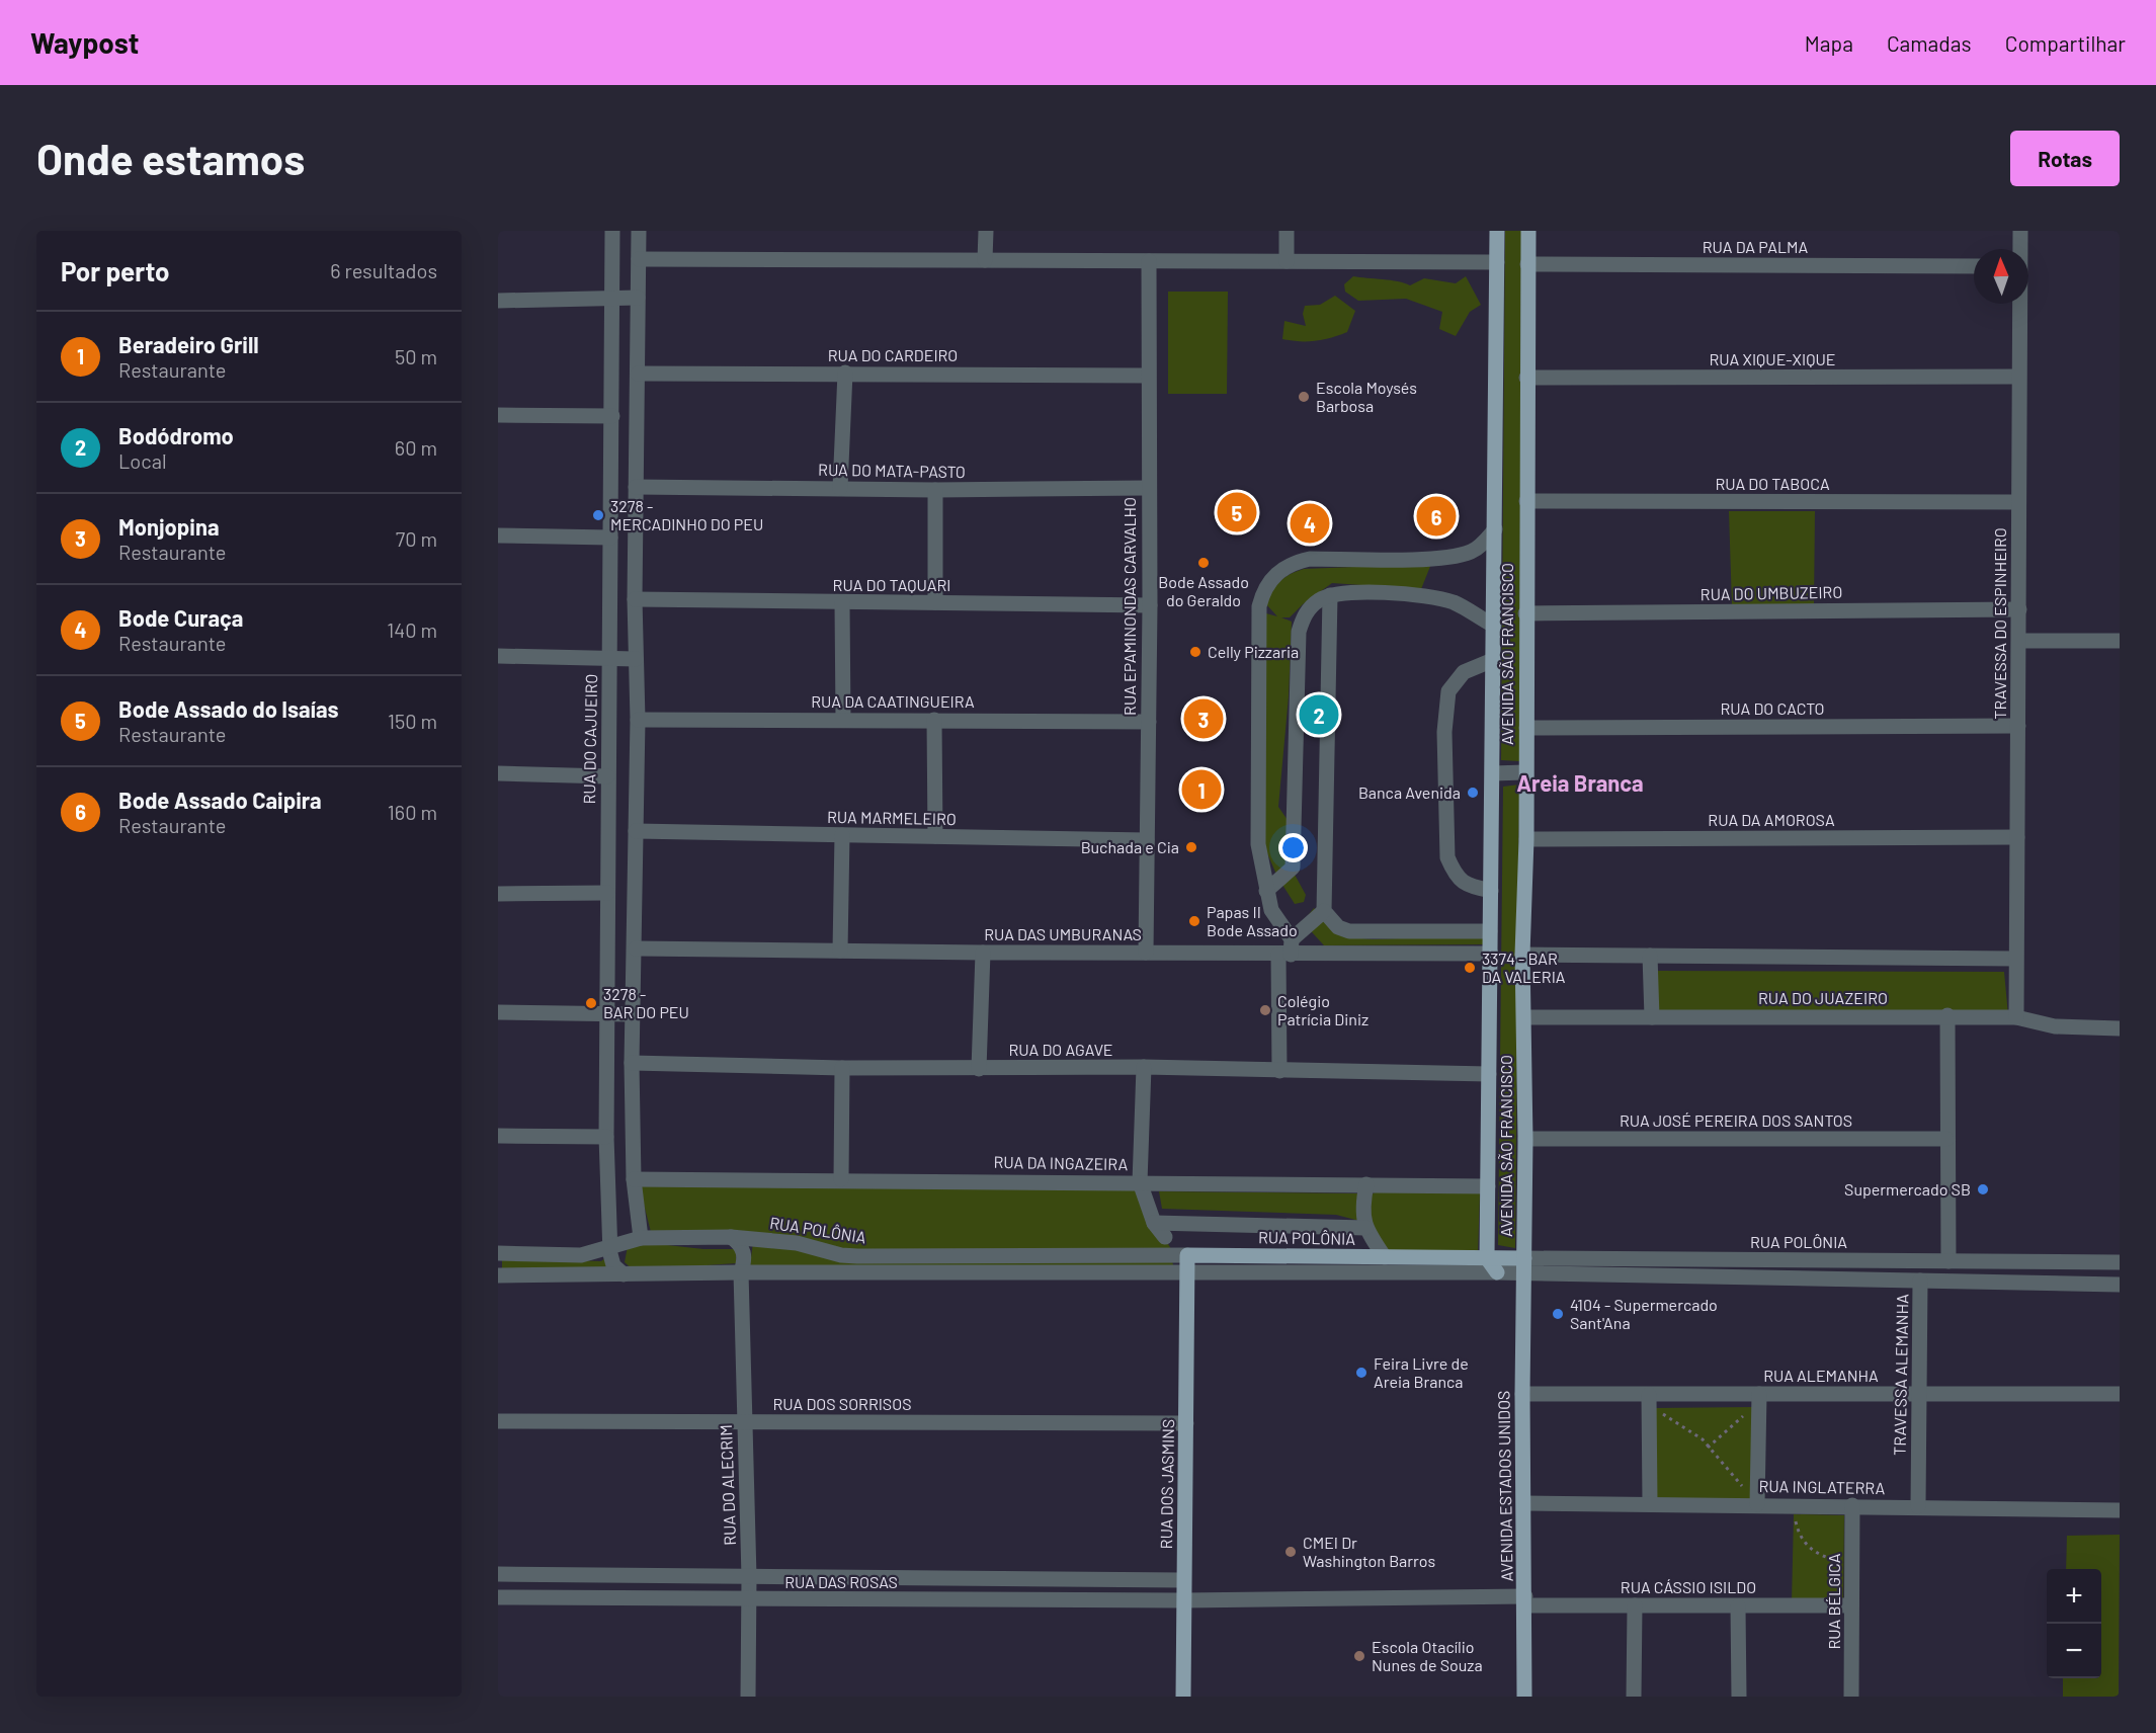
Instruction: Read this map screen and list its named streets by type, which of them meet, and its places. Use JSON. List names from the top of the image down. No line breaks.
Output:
{"streets":{"main road":["AVENIDA SÃO FRANCISCO","RUA POLÔNIA","RUA DOS JASMINS","AVENIDA ESTADOS UNIDOS"],"street":["RUA DA PALMA","RUA DO CARDEIRO","RUA XIQUE-XIQUE","RUA DO MATA-PASTO","RUA DO TABOCA","RUA DO TAQUARI","RUA DO UMBUZEIRO","RUA EPAMINONDAS CARVALHO","TRAVESSA DO ESPINHEIRO","RUA DA CAATINGUEIRA","RUA DO CACTO","RUA DO CAJUEIRO","RUA MARMELEIRO","RUA DA AMOROSA","RUA DAS UMBURANAS","RUA DO JUAZEIRO","RUA DO AGAVE","RUA JOSÉ PEREIRA DOS SANTOS","RUA DA INGAZEIRA","TRAVESSA ALEMANHA","RUA ALEMANHA","RUA DOS SORRISOS","RUA DO ALECRIM","RUA INGLATERRA","RUA DAS ROSAS","RUA CÁSSIO ISILDO","RUA BÉLGICA"]},"crossings":[["RUA DA PALMA","AVENIDA SÃO FRANCISCO"],["RUA DO CARDEIRO","RUA EPAMINONDAS CARVALHO"],["RUA XIQUE-XIQUE","TRAVESSA DO ESPINHEIRO"],["RUA XIQUE-XIQUE","AVENIDA SÃO FRANCISCO"],["RUA DO MATA-PASTO","RUA EPAMINONDAS CARVALHO"],["RUA DO TABOCA","TRAVESSA DO ESPINHEIRO"],["RUA DO TABOCA","AVENIDA SÃO FRANCISCO"],["RUA DO TAQUARI","RUA EPAMINONDAS CARVALHO"],["RUA DO UMBUZEIRO","TRAVESSA DO ESPINHEIRO"],["RUA DO UMBUZEIRO","AVENIDA SÃO FRANCISCO"],["RUA EPAMINONDAS CARVALHO","RUA DA CAATINGUEIRA"],["RUA EPAMINONDAS CARVALHO","RUA MARMELEIRO"],["RUA EPAMINONDAS CARVALHO","RUA DAS UMBURANAS"],["TRAVESSA DO ESPINHEIRO","RUA DO CACTO"],["TRAVESSA DO ESPINHEIRO","RUA DA AMOROSA"],["TRAVESSA DO ESPINHEIRO","RUA DO JUAZEIRO"],["AVENIDA SÃO FRANCISCO","RUA DO CACTO"],["AVENIDA SÃO FRANCISCO","RUA DA AMOROSA"],["AVENIDA SÃO FRANCISCO","RUA DAS UMBURANAS"],["AVENIDA SÃO FRANCISCO","RUA DO JUAZEIRO"],["AVENIDA SÃO FRANCISCO","RUA DO AGAVE"],["AVENIDA SÃO FRANCISCO","RUA JOSÉ PEREIRA DOS SANTOS"],["AVENIDA SÃO FRANCISCO","RUA DA INGAZEIRA"],["AVENIDA SÃO FRANCISCO","RUA POLÔNIA"],["AVENIDA SÃO FRANCISCO","AVENIDA ESTADOS UNIDOS"],["RUA DO CAJUEIRO","RUA POLÔNIA"],["RUA POLÔNIA","TRAVESSA ALEMANHA"],["RUA POLÔNIA","RUA DOS JASMINS"],["RUA POLÔNIA","RUA DO ALECRIM"],["RUA POLÔNIA","AVENIDA ESTADOS UNIDOS"],["TRAVESSA ALEMANHA","RUA ALEMANHA"],["TRAVESSA ALEMANHA","RUA INGLATERRA"],["RUA ALEMANHA","AVENIDA ESTADOS UNIDOS"],["RUA DOS SORRISOS","RUA DOS JASMINS"],["RUA DOS SORRISOS","RUA DO ALECRIM"],["RUA DOS JASMINS","RUA DAS ROSAS"],["RUA DOS JASMINS","RUA CÁSSIO ISILDO"],["RUA DO ALECRIM","RUA DAS ROSAS"],["AVENIDA ESTADOS UNIDOS","RUA INGLATERRA"],["AVENIDA ESTADOS UNIDOS","RUA CÁSSIO ISILDO"],["RUA INGLATERRA","RUA BÉLGICA"],["RUA DAS ROSAS","RUA CÁSSIO ISILDO"],["RUA CÁSSIO ISILDO","RUA BÉLGICA"]],"districts":["Areia Branca"],"places":["Escola Moysés Barbosa","3278 - MERCADINHO DO PEU","Bode Assado do Geraldo","Celly Pizzaria","Banca Avenida","Buchada e Cia","Papas II Bode Assado","3374 - BAR DA VALERIA","3278 - BAR DO PEU","Colégio Patrícia Diniz","Supermercado SB","4104 - Supermercado Sant'Ana","Feira Livre de Areia Branca","CMEI Dr Washington Barros","Escola Otacílio Nunes de Souza"],"north":"top","page":{"header":"Waypost","nav":["Mapa","Camadas","Compartilhar"],"buttons":"Rotas","title":"Onde estamos","heading":["Por perto","6 resultados"],"list":[{"mark":"1","name":"Beradeiro Grill","note":"Restaurante","value":"50 m"},{"mark":"2","name":"Bodódromo","note":"Local","value":"60 m"},{"mark":"3","name":"Monjopina","note":"Restaurante","value":"70 m"},{"mark":"4","name":"Bode Curaça","note":"Restaurante","value":"140 m"},{"mark":"5","name":"Bode Assado do Isaías","note":"Restaurante","value":"150 m"},{"mark":"6","name":"Bode Assado Caipira","note":"Restaurante","value":"160 m"}],"pins":["5","6","4","2","3","1"],"map_buttons":["+","−"]}}
